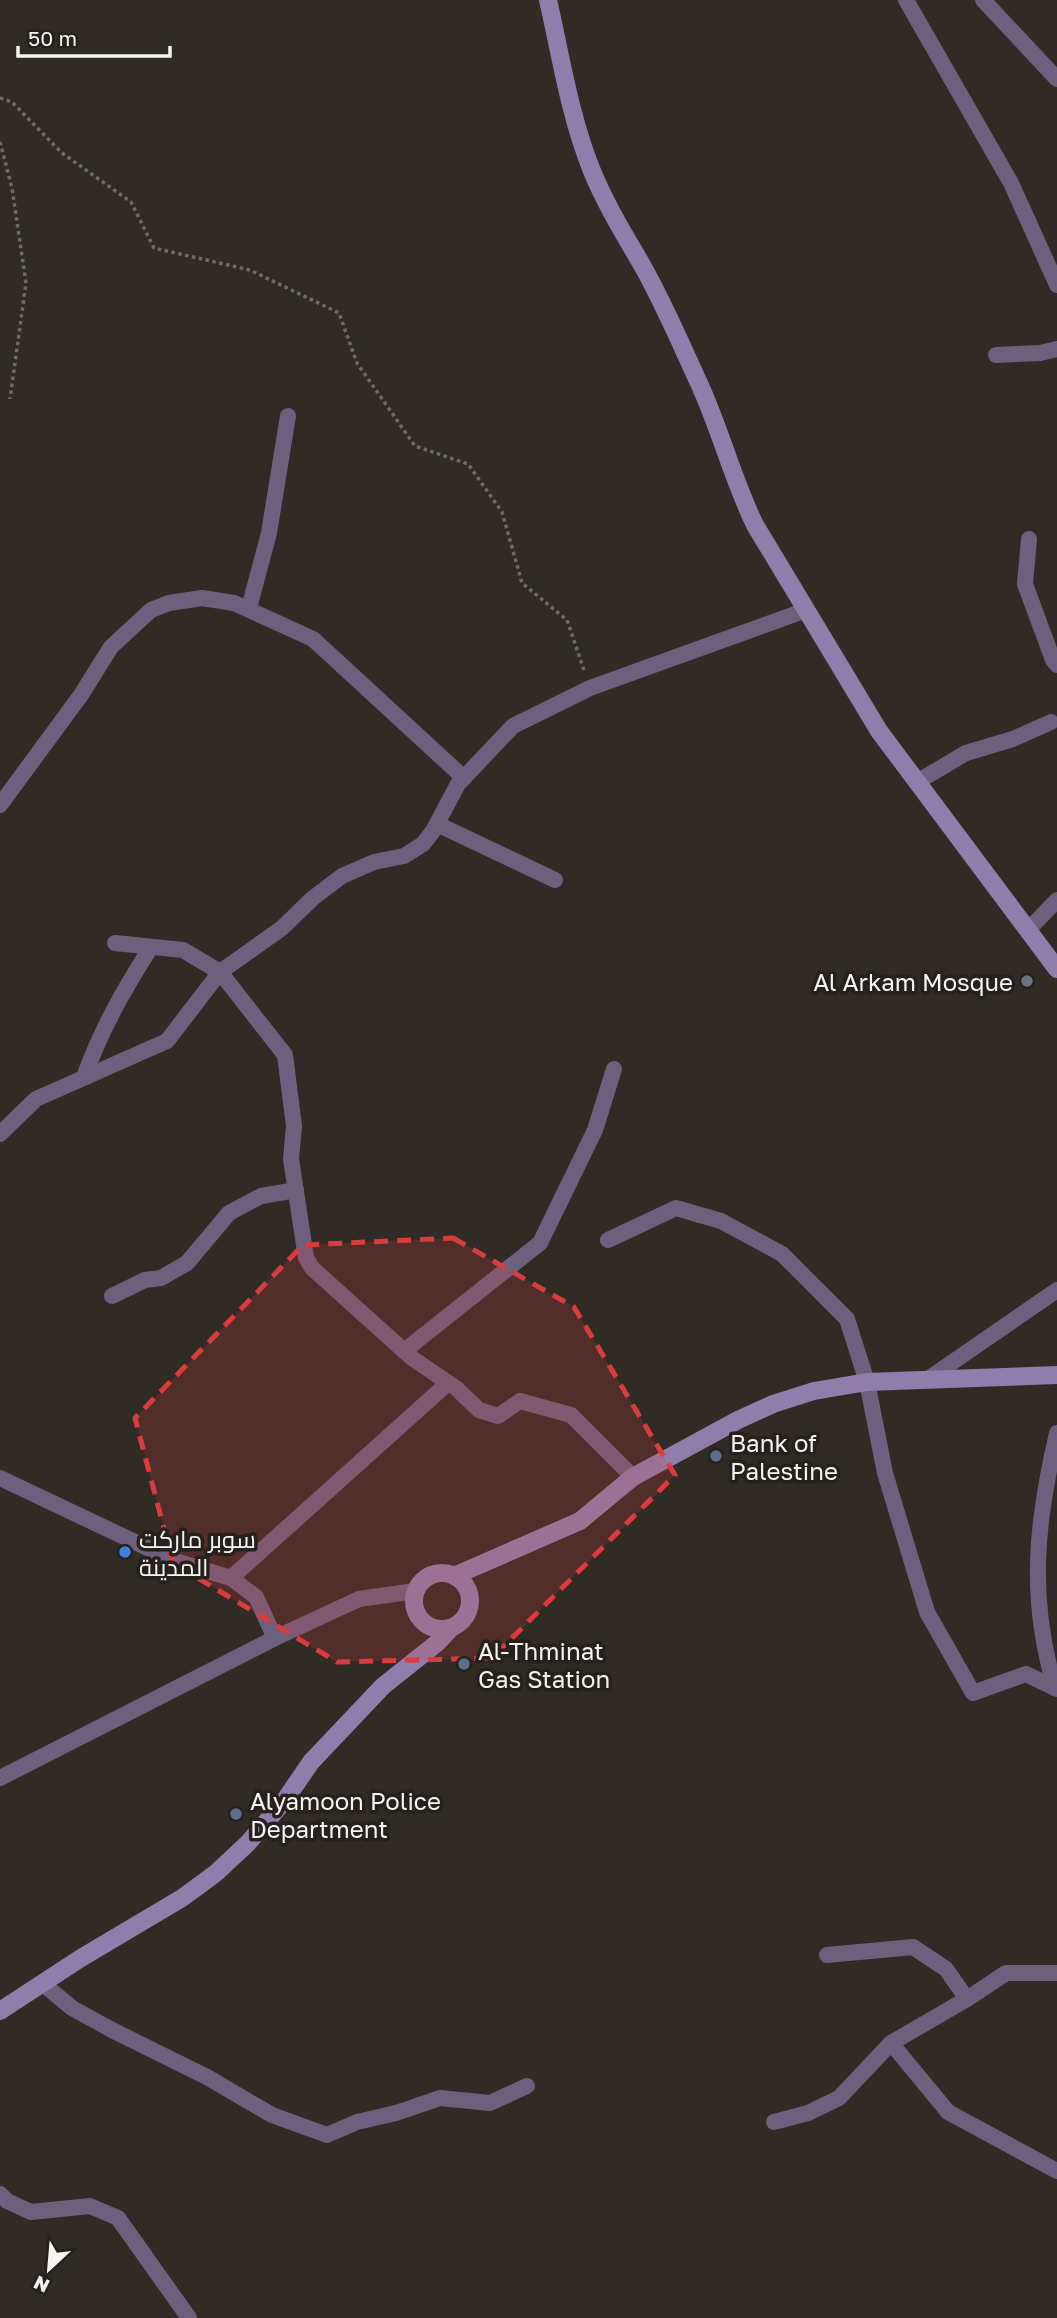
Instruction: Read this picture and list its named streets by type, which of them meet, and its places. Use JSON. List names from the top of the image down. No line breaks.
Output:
{"places":["Al Arkam Mosque","Bank of Palestine","سوبر ماركت المدينة","Al-Thminat Gas Station","Alyamoon Police Department"],"scale_bar":"50 m","north":"bottom left"}
